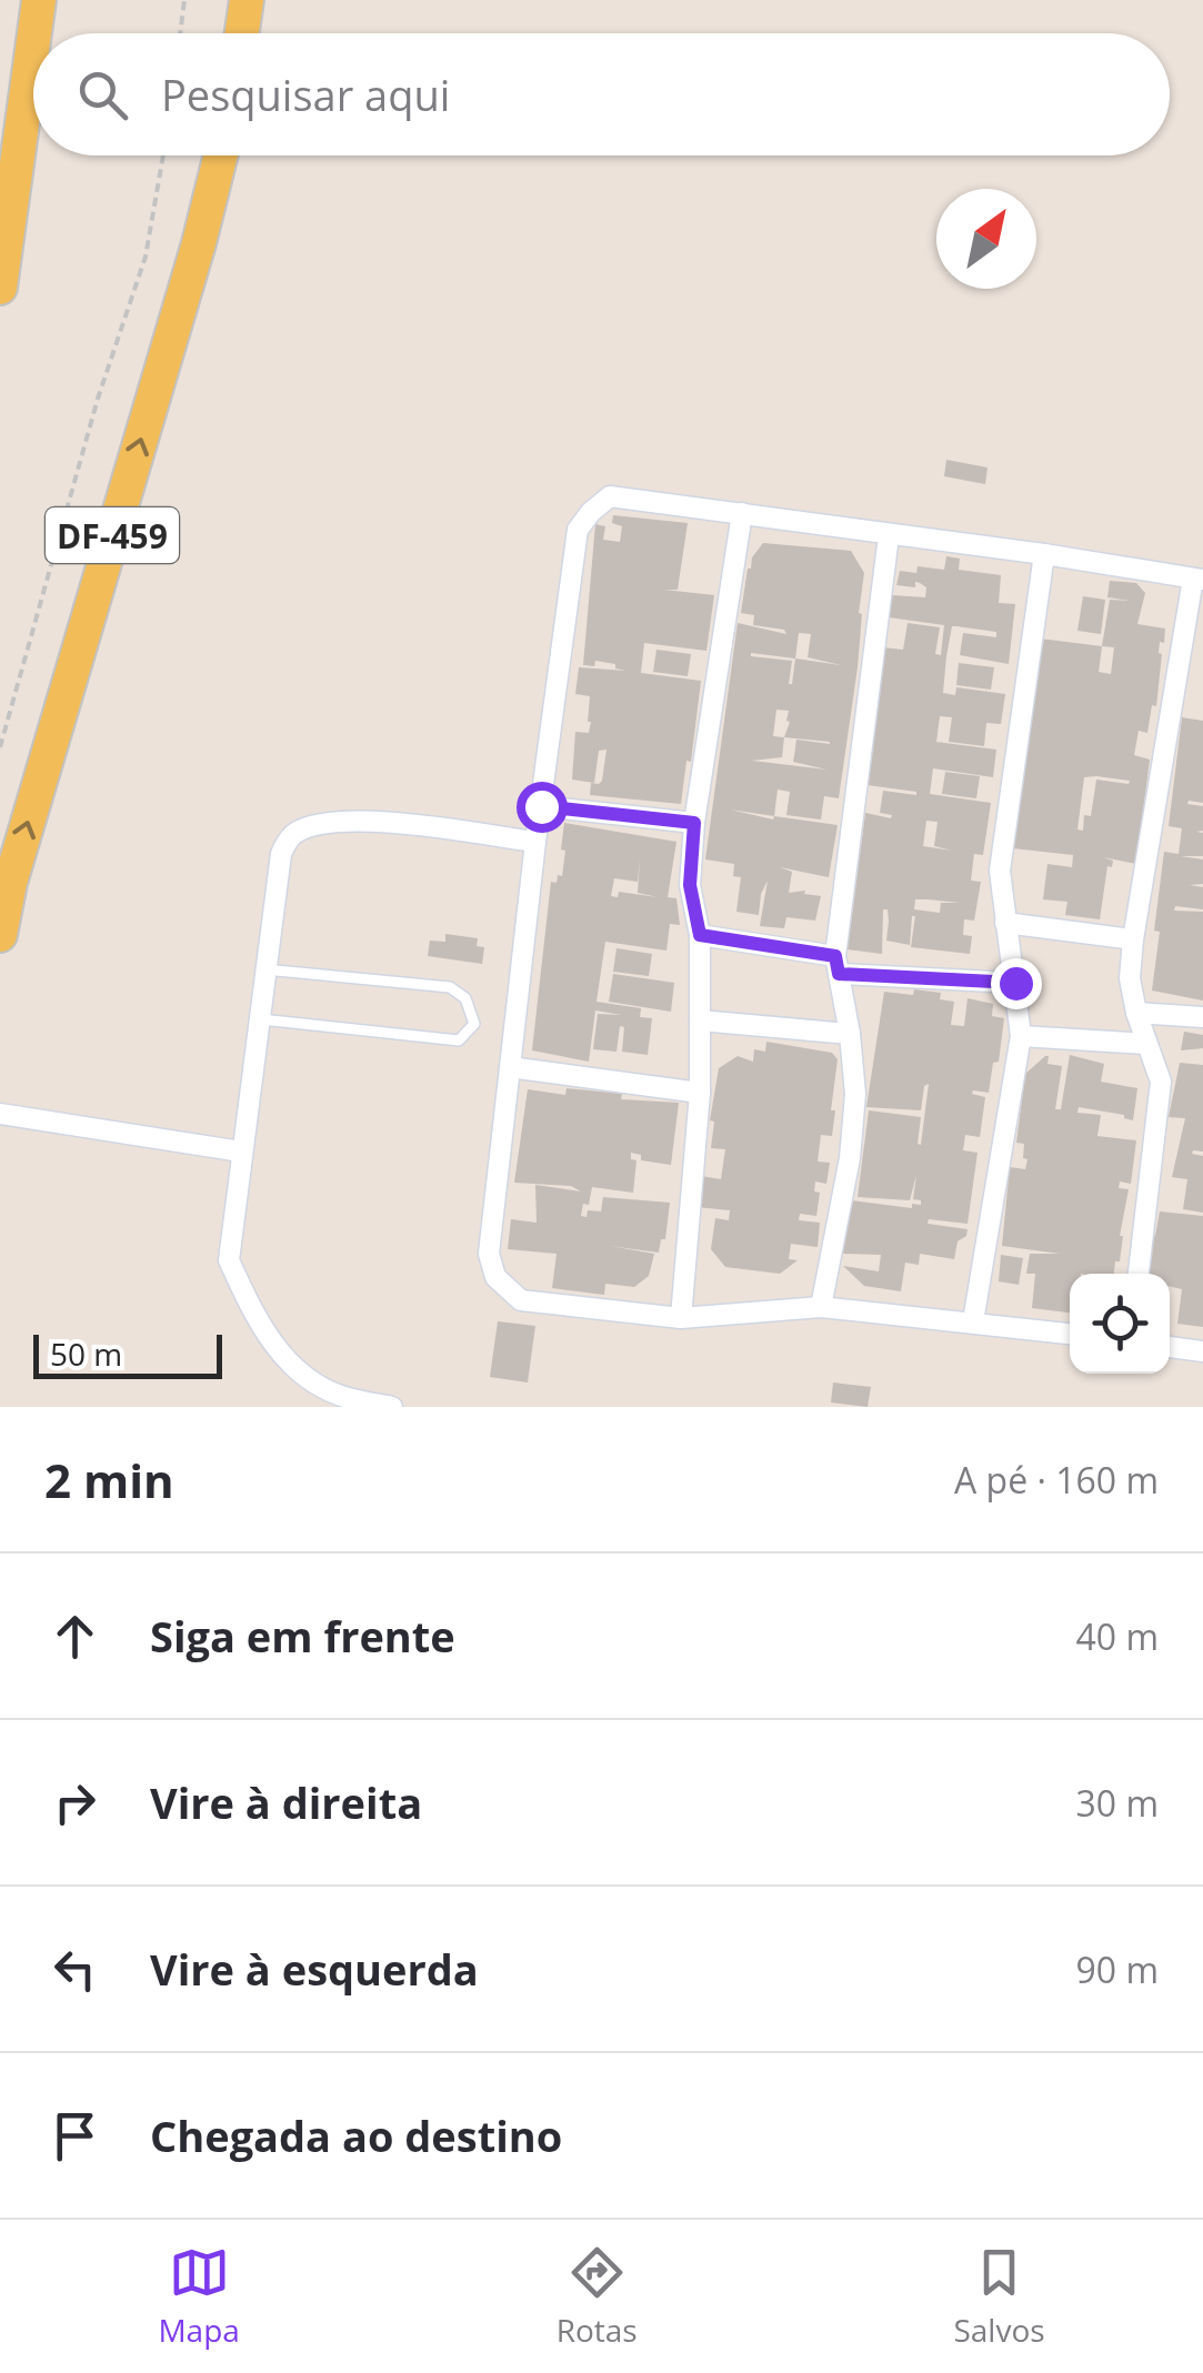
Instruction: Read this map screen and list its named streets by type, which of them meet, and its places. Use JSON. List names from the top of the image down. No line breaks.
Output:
{"streets":{"main road":["DF-459"]},"scale_bar":"50 m","north":"top right","page":{"search":"Pesquisar aqui","scale":"50 m","heading":["2 min","A pé · 160 m"],"list":[["Siga em frente","40 m"],["Vire à direita","30 m"],["Vire à esquerda","90 m"],"Chegada ao destino"],"nav":["Mapa","Rotas","Salvos"]}}
